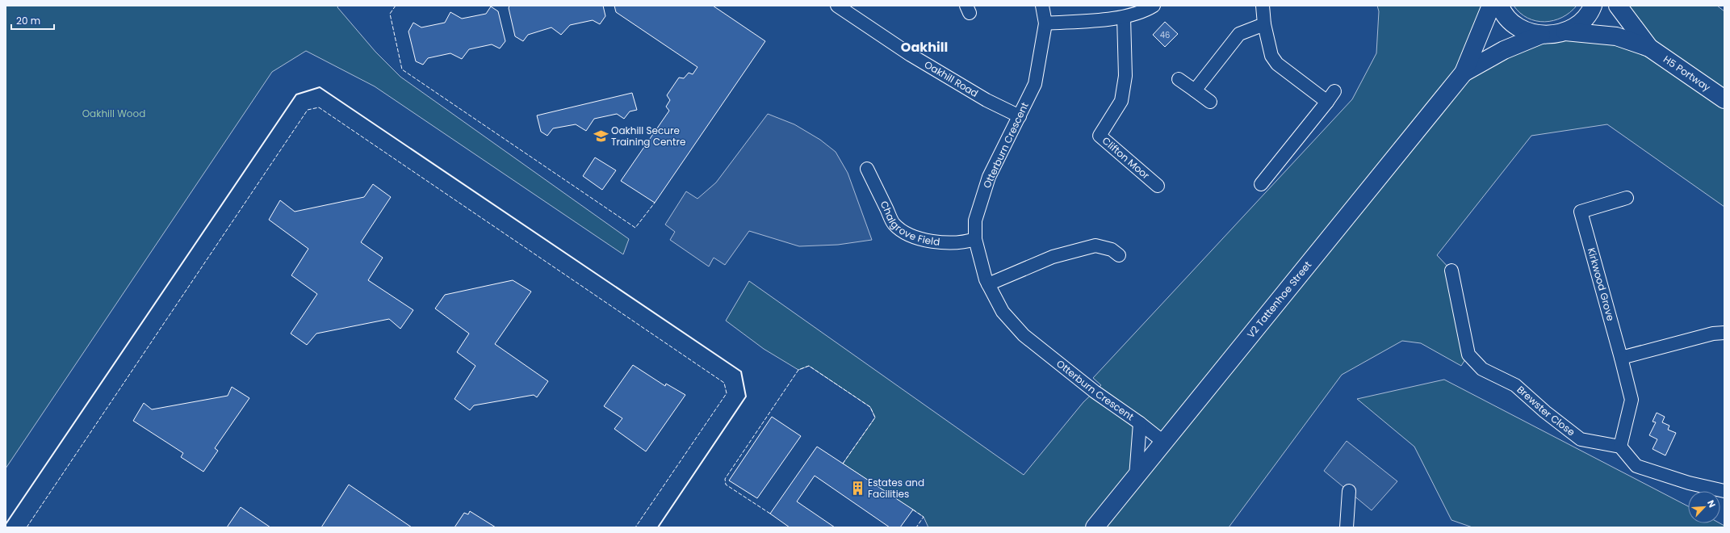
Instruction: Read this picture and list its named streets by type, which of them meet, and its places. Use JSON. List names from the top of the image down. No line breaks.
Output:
{"streets":{"street":["H5 Portway","Oakhill Road","Otterburn Crescent","Clifton Moor","Chalgrove Field","Kirkwood Grove","V2 Tattenhoe Street","Brewster Close"]},"crossings":[["Oakhill Road","Otterburn Crescent"],["Otterburn Crescent","Chalgrove Field"],["Otterburn Crescent","V2 Tattenhoe Street"],["Kirkwood Grove","Brewster Close"]],"districts":["Oakhill"],"parks":["Oakhill Wood"],"places":{"school or university":["Oakhill Secure Training Centre"],"building":["Estates and Facilities"]},"house_numbers":["46"],"scale_bar":"20 m","north":"top right"}
